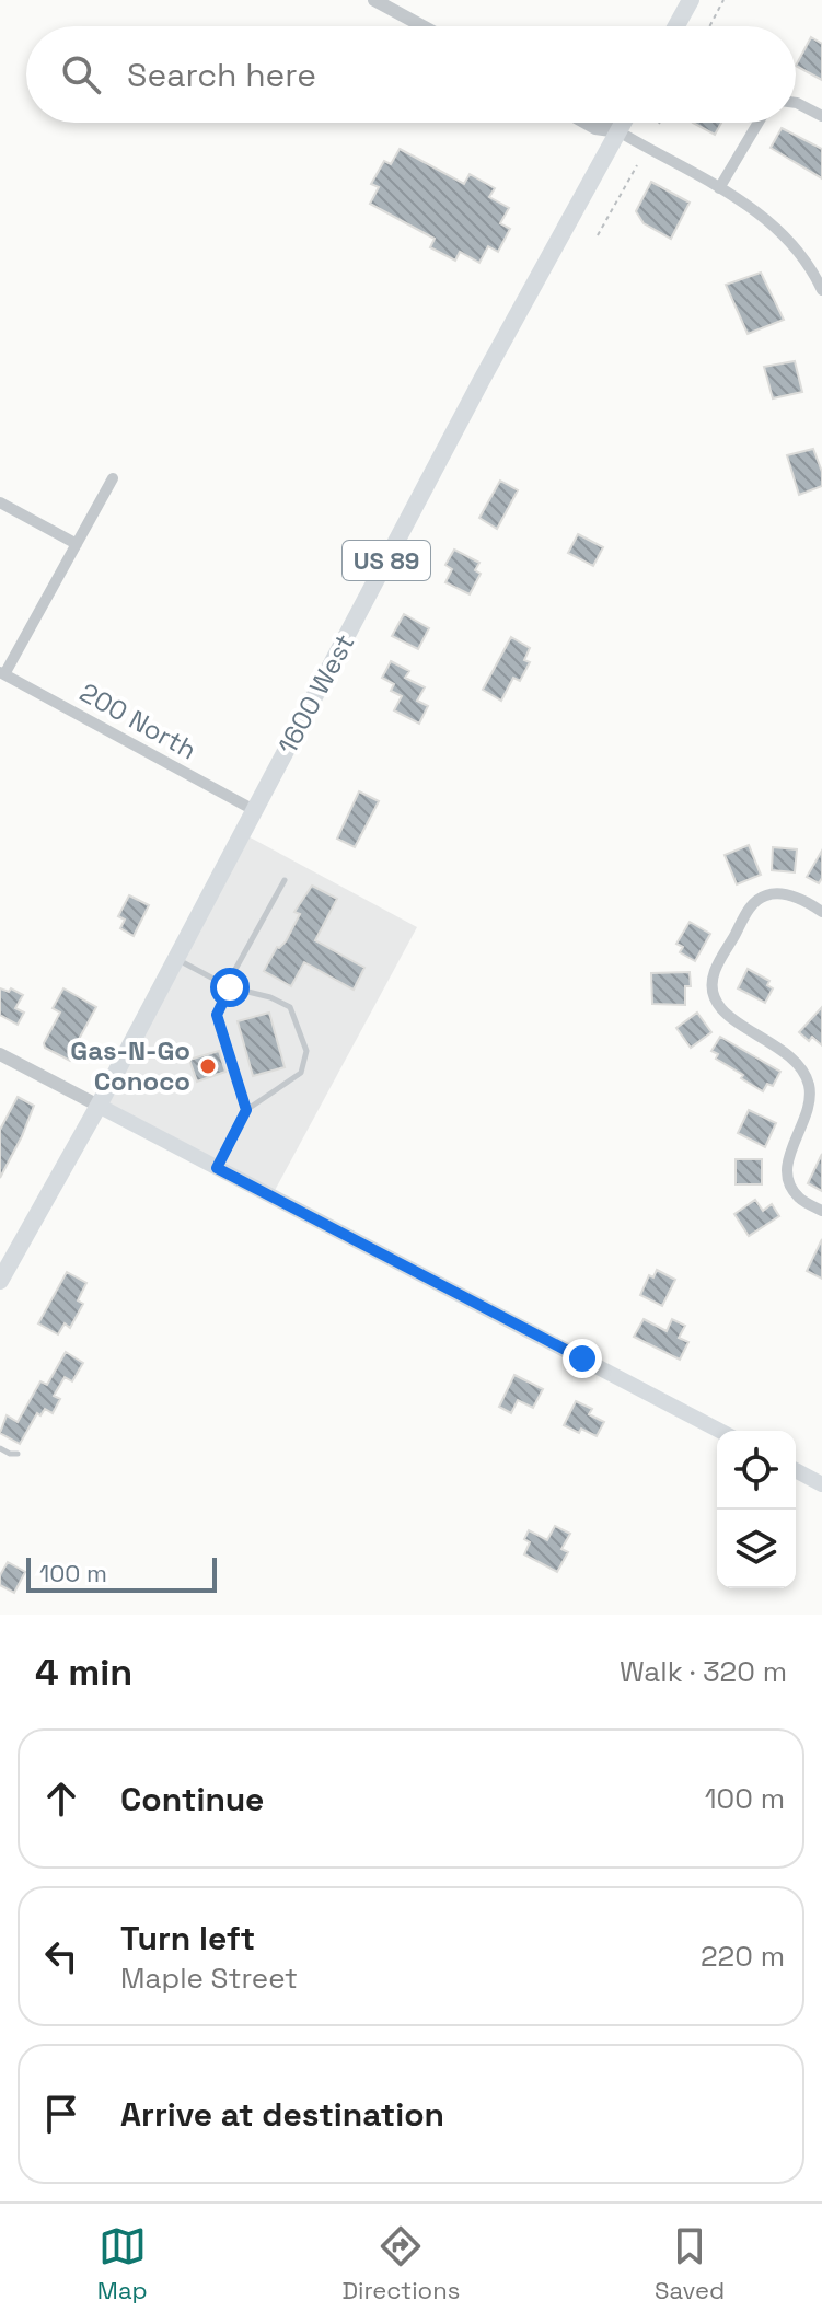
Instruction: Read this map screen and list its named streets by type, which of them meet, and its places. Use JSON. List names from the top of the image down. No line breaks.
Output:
{"streets":{"main road":["US 89","1600 West"],"street":["200 North"]},"crossings":[["1600 West","200 North"]],"places":["Gas-N-Go Conoco"],"scale_bar":"100 m","page":{"search":"Search here","scale":"100 m","heading":["4 min","Walk · 320 m"],"list":[["Continue","100 m"],["Turn left","Maple Street","220 m"],"Arrive at destination"],"nav":["Map","Directions","Saved"]}}
